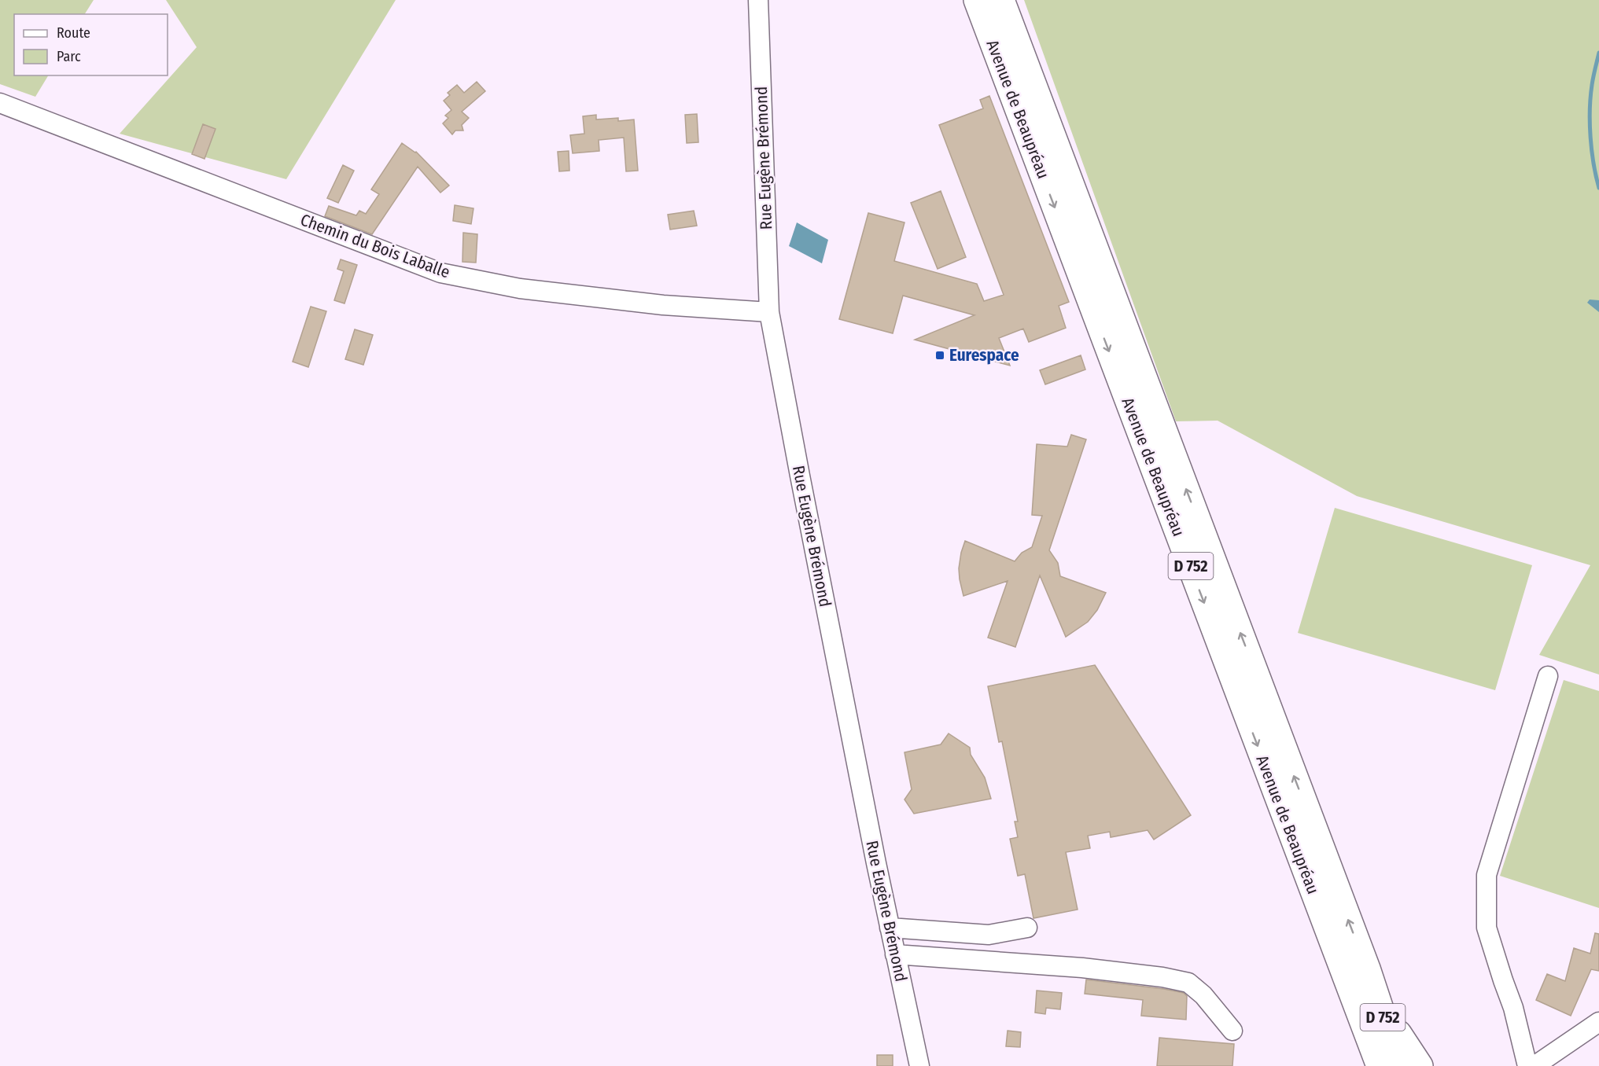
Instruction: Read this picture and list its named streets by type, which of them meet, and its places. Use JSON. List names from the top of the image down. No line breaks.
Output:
{"streets":{"highway":["Avenue de Beaupréau","D 752"],"street":["Rue Eugène Brémond","Chemin du Bois Laballe"]},"crossings":[["Rue Eugène Brémond","Chemin du Bois Laballe"]],"places":{"transit":["Eurespace"]},"legend":["Route","Parc"]}
